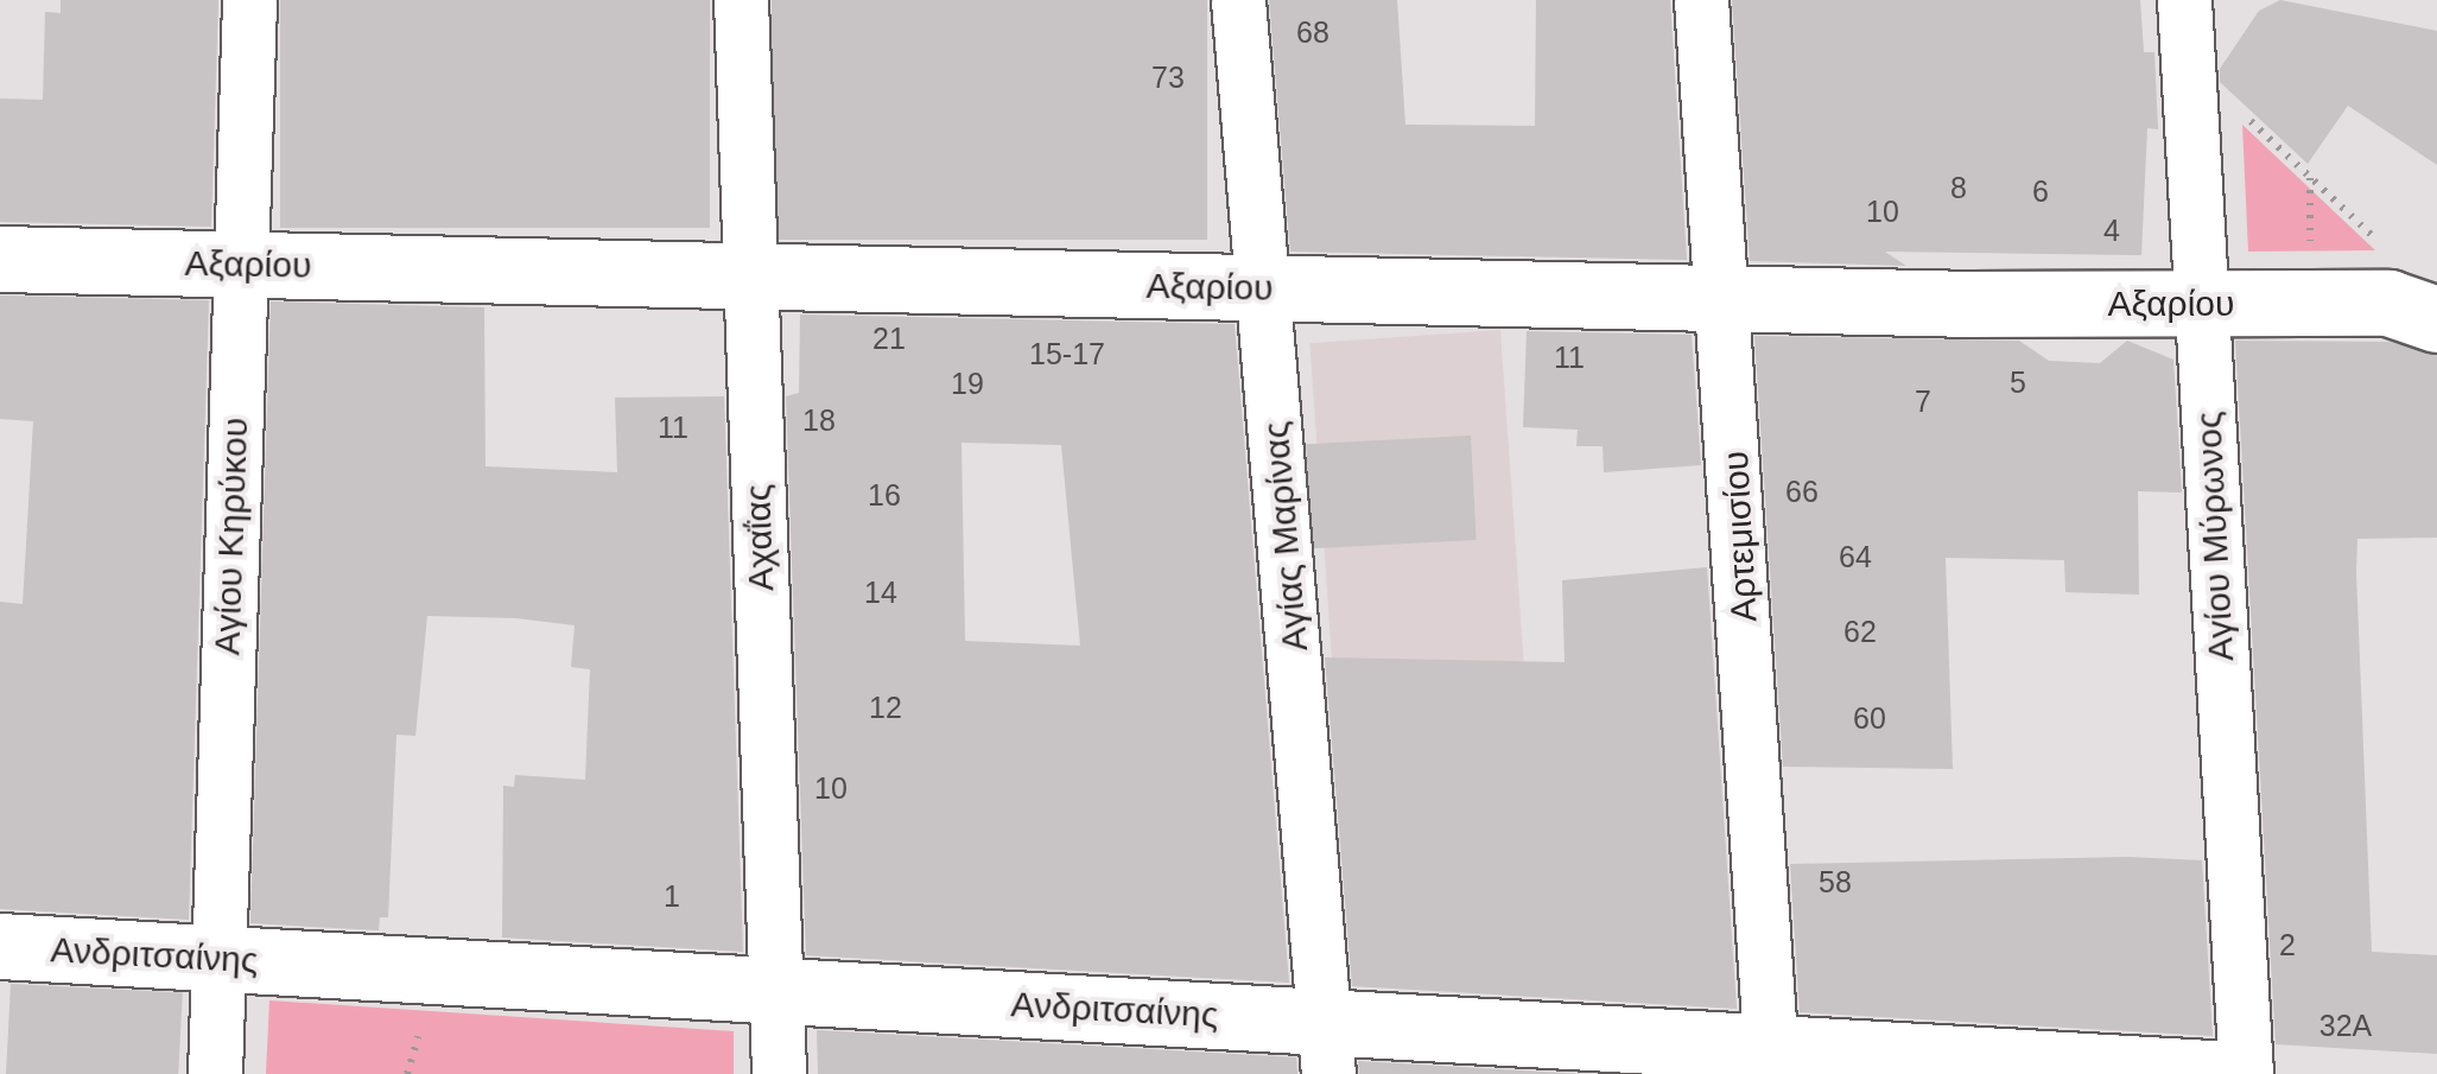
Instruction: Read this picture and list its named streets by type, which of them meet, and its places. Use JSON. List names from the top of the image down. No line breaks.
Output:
{"streets":{"street":["Αξαρίου","Αγίου Κηρύκου","Αγίας Μαρίνας","Αρτεμισίου","Αγίου Μύρωνος","Αχαΐας","Ανδριτσαίνης"]},"crossings":[["Αξαρίου","Αγίου Κηρύκου"],["Αξαρίου","Αγίας Μαρίνας"],["Αξαρίου","Αρτεμισίου"],["Αξαρίου","Αγίου Μύρωνος"],["Αξαρίου","Αχαΐας"],["Αγίου Κηρύκου","Ανδριτσαίνης"],["Αγίας Μαρίνας","Ανδριτσαίνης"],["Αρτεμισίου","Ανδριτσαίνης"],["Αχαΐας","Ανδριτσαίνης"]],"house_numbers":["68","73","8","6","10","4","21","15-17","11","5","19","7","18","11","66","16","64","14","62","12","60","10","58","1","2","32Α"]}
